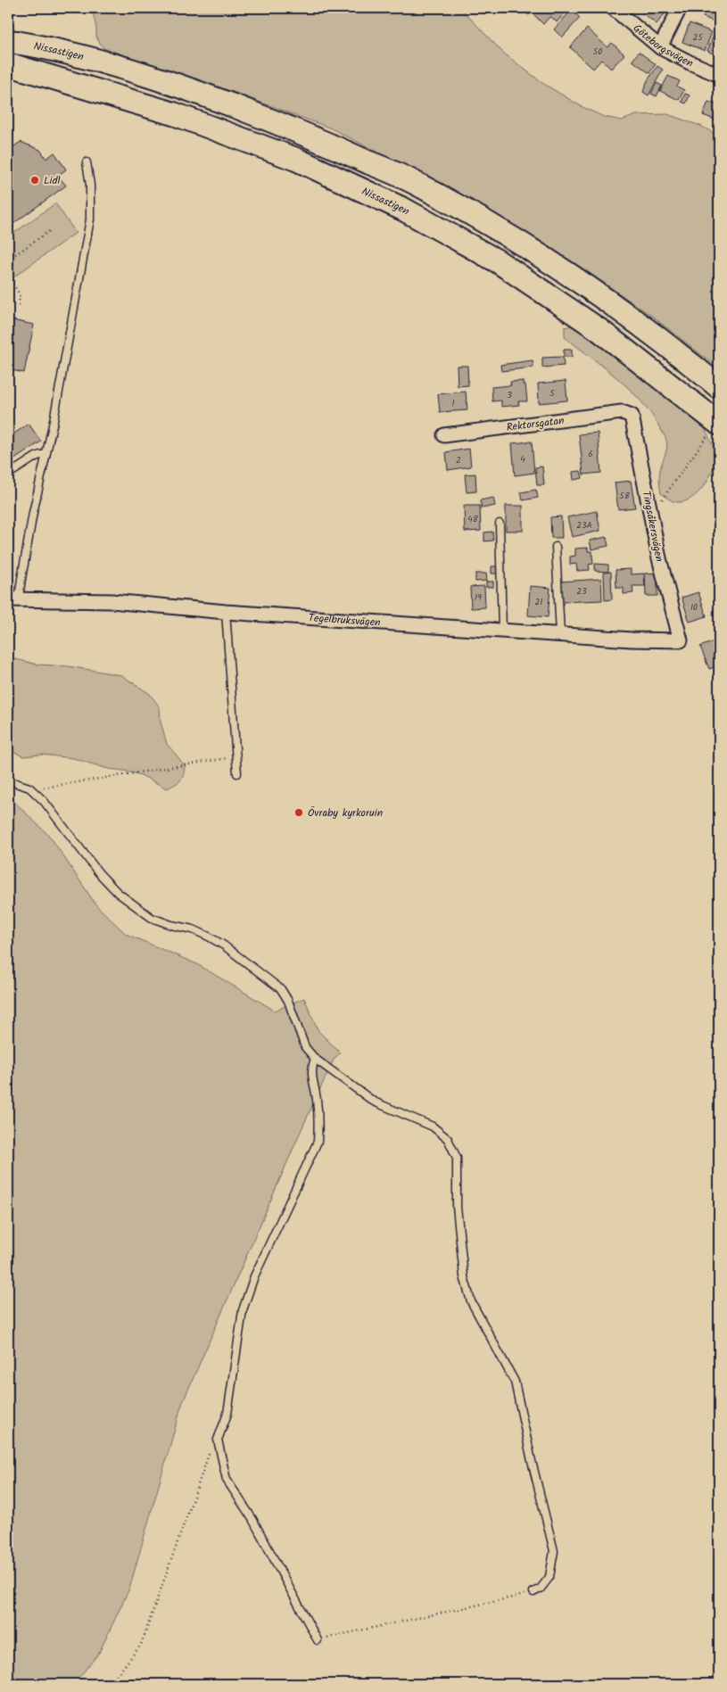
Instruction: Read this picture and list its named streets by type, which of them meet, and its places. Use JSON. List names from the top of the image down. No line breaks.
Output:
{"streets":{"highway":["Nissastigen"],"street":["Göteborgsvägen","Rektorsgatan","Tingsåkersvägen","Tegelbruksvägen"]},"crossings":[["Rektorsgatan","Tingsåkersvägen"],["Tingsåkersvägen","Tegelbruksvägen"]],"places":["Lidl","Övraby kyrkoruin"],"house_numbers":["25","50","5","3","1","6","4","2","58","48","23A","23","19","21","10"]}
